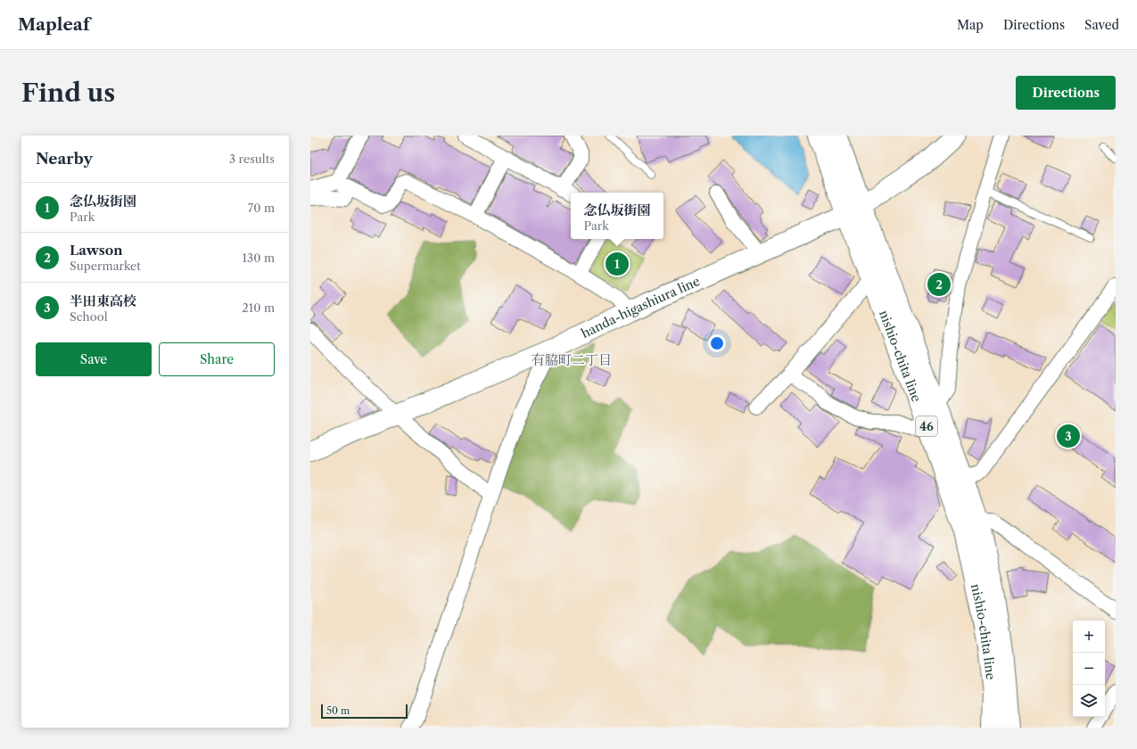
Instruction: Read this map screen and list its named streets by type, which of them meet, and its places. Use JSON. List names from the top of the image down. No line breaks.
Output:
{"streets":{"main road":["handa-higashiura line","nishio-chita line","46"]},"crossings":[["handa-higashiura line","nishio-chita line"]],"districts":["有脇町二丁目"],"scale_bar":"50 m","page":{"header":"Mapleaf","nav":["Map","Directions","Saved"],"buttons":["Directions",["Save","Share"]],"title":"Find us","heading":["Nearby","3 results"],"list":[{"mark":"1","name":"念仏坂街園","note":"Park","value":"70 m"},{"mark":"2","name":"Lawson","note":"Supermarket","value":"130 m"},{"mark":"3","name":"半田東高校","note":"School","value":"210 m"}],"popup":["念仏坂街園","Park"],"pins":["1","2","3"],"map_buttons":["+","−"],"scale":"50 m"}}
